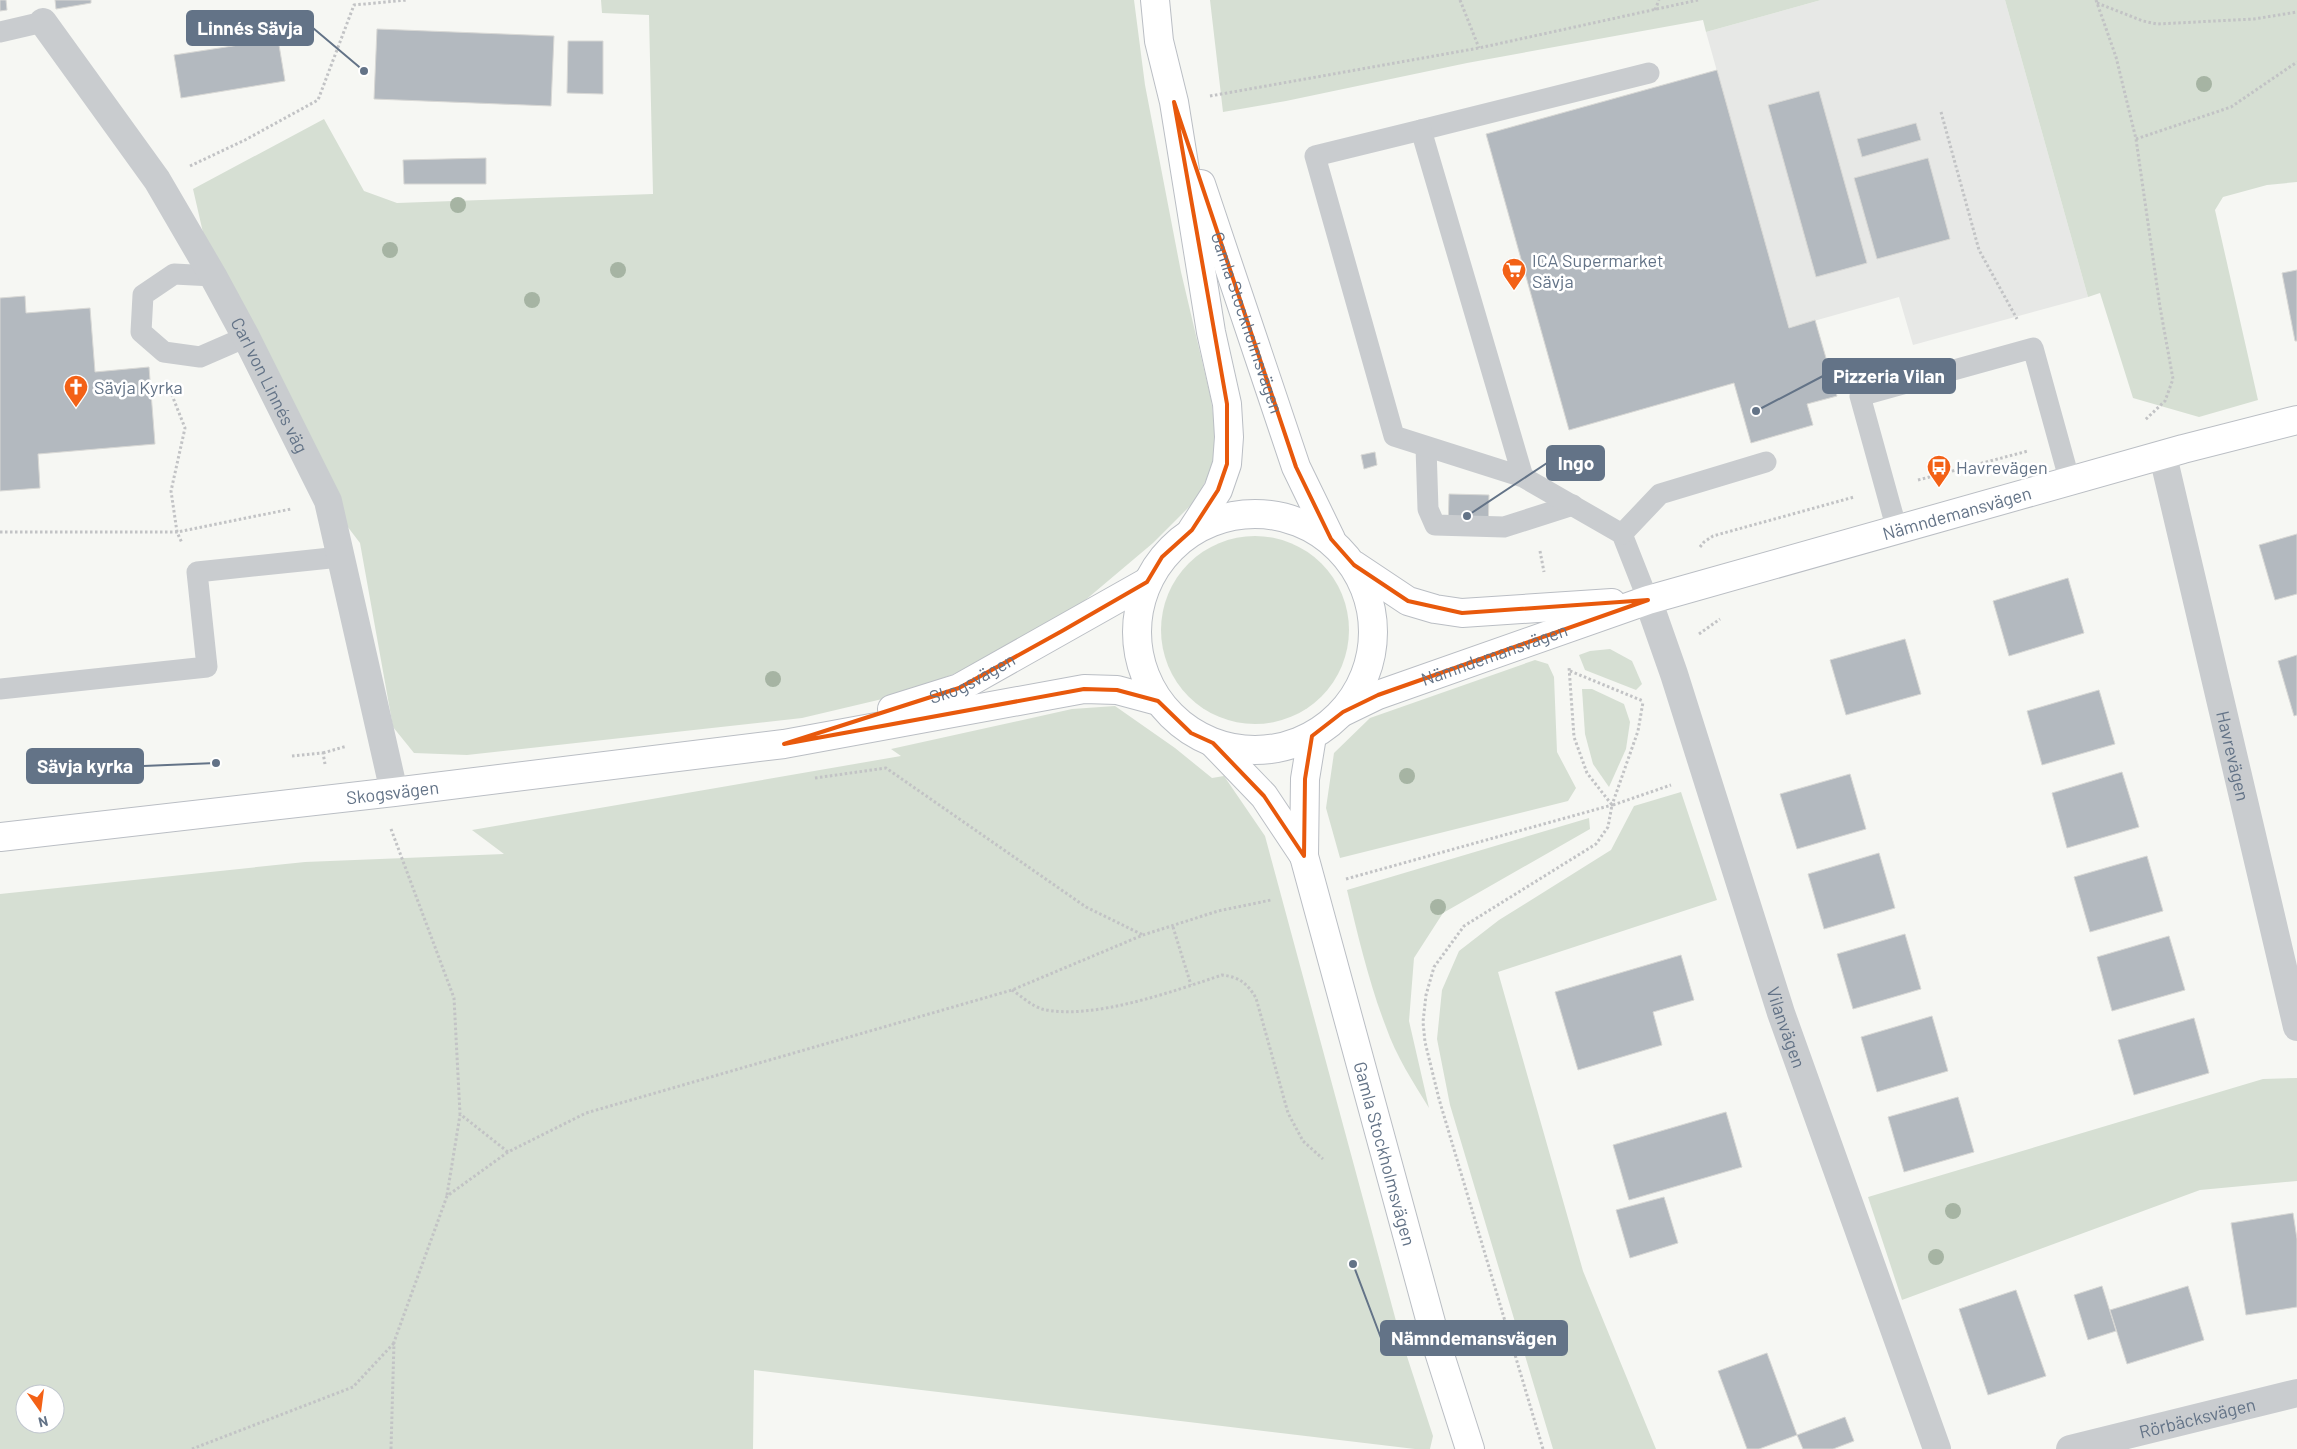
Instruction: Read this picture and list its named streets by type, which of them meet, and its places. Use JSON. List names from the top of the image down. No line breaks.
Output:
{"streets":{"street":["Gamla Stockholmsvägen","Carl von Linnés väg","Nämndemansvägen","Skogsvägen","Havrevägen","Vilanvägen","Rörbäcksvägen"]},"crossings":[["Carl von Linnés väg","Skogsvägen"],["Nämndemansvägen","Havrevägen"],["Nämndemansvägen","Vilanvägen"]],"places":{"other":["Linnés Sävja","Pizzeria Vilan","Ingo","Sävja kyrka","Nämndemansvägen"],"supermarket":["ICA Supermarket Sävja"],"church":["Sävja Kyrka"],"bus stop":["Havrevägen"]},"north":"bottom"}
